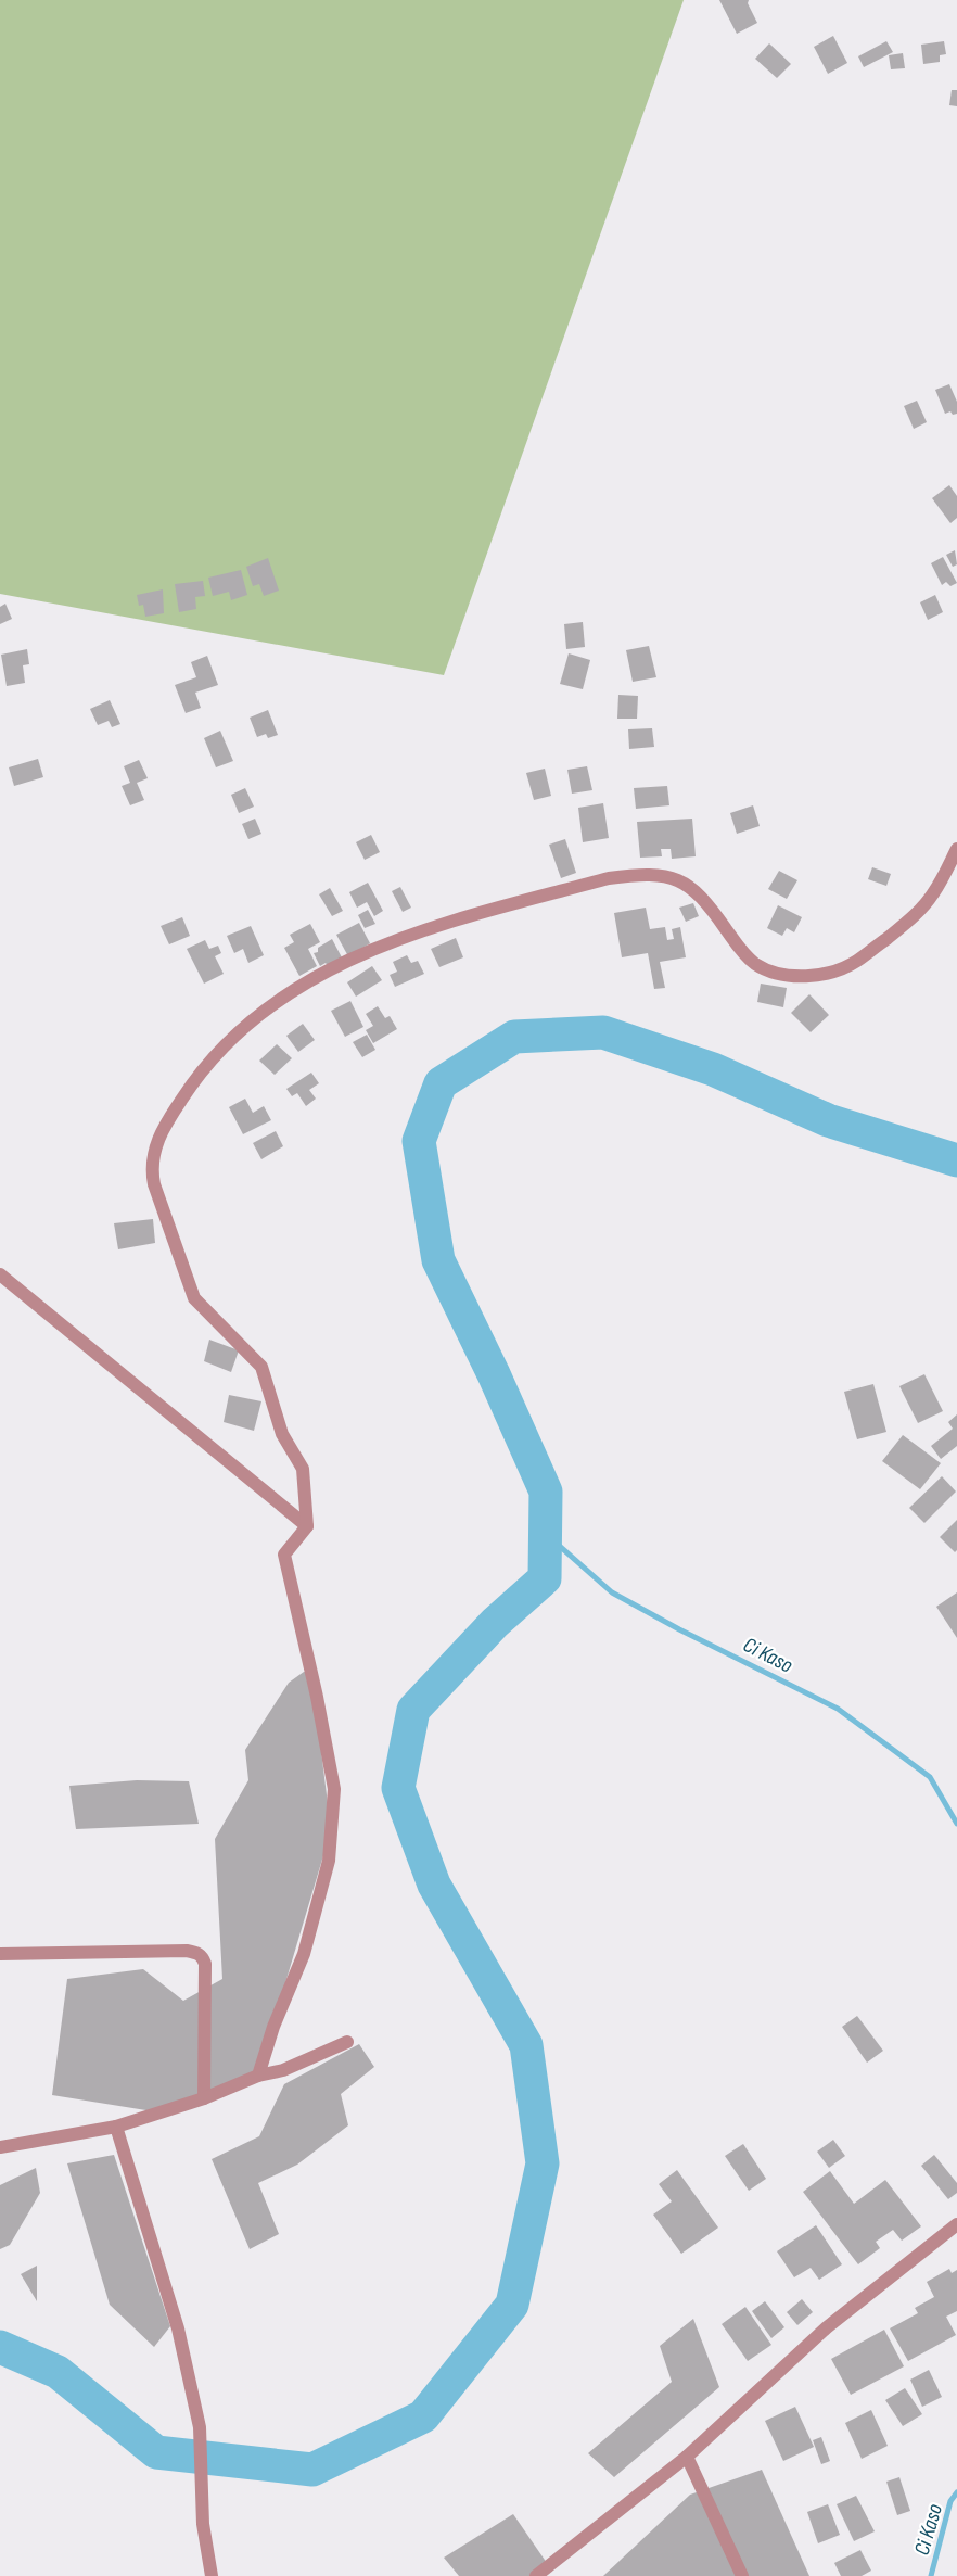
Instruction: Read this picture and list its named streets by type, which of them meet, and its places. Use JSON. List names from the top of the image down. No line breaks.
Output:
{"water":["Ci Kaso"]}
